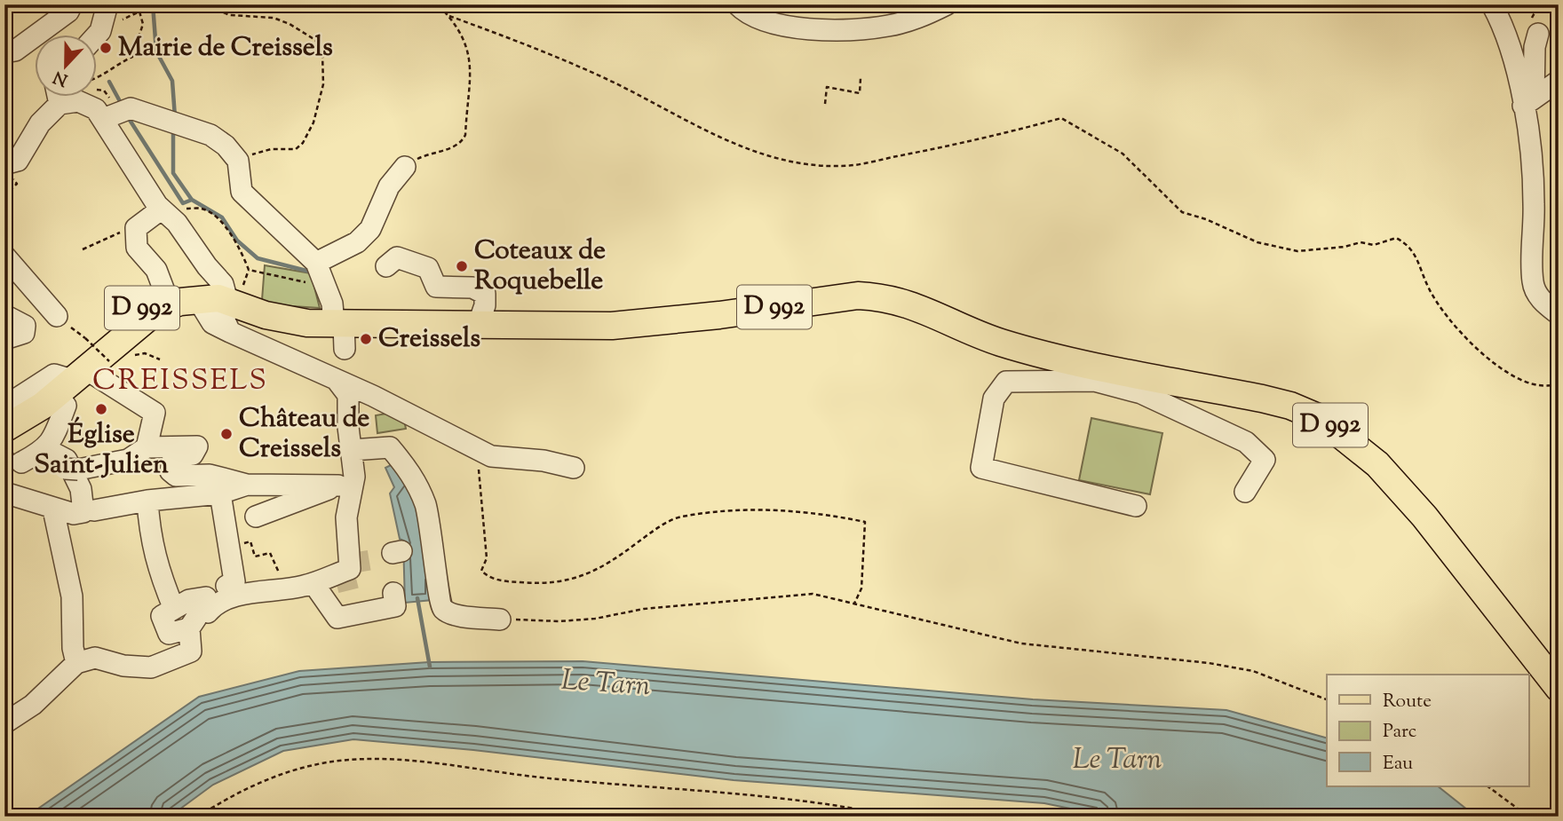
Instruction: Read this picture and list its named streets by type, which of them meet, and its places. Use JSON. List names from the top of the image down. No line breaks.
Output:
{"streets":{"main road":["D 992"]},"districts":["CREISSELS"],"water":["Le Tarn"],"places":["Mairie de Creissels","Coteaux de Roquebelle","Creissels","Église Saint-Julien","Château de Creissels"],"legend":["Route","Parc","Eau"],"north":"bottom"}
